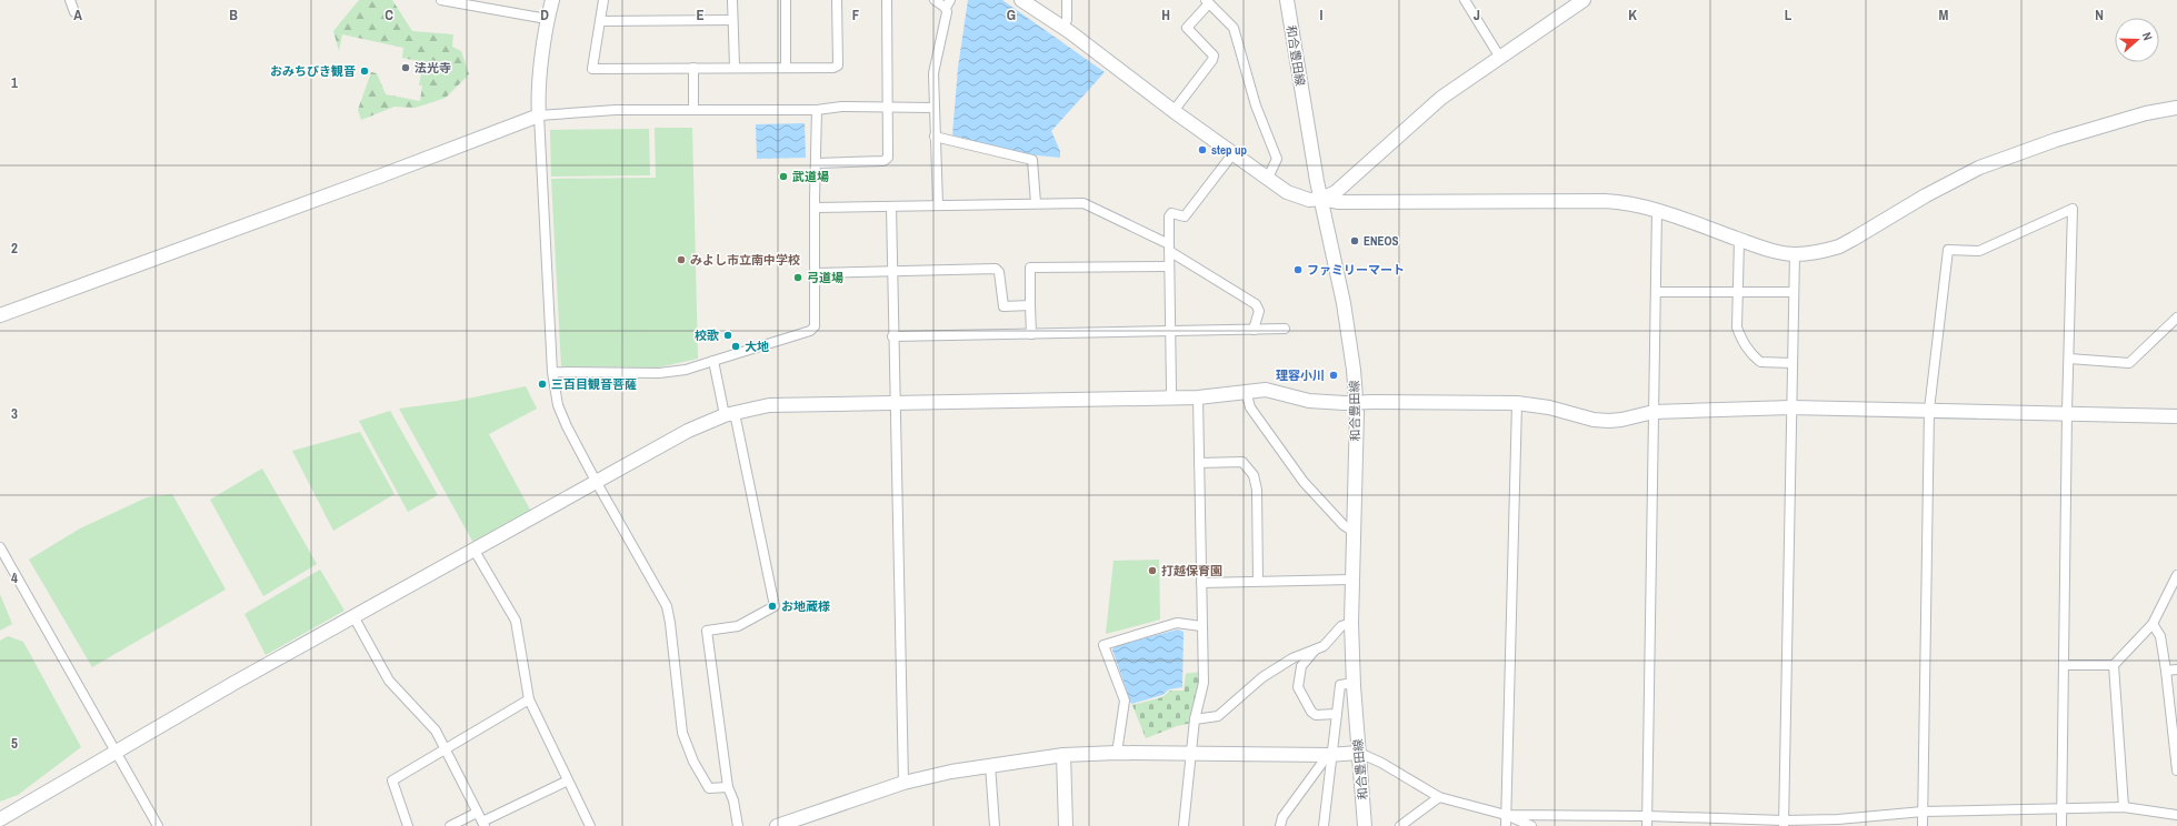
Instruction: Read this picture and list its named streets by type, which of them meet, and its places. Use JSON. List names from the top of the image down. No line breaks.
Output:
{"streets":{"street":["和合豊田線"]},"places":["法光寺","おみちびき観音","step up","武道場","ENEOS","みよし市立南中学校","ファミリーマート","弓道場","校歌","大地","理容小川","三百目観音菩薩","打越保育園","お地蔵様"],"north":"right","grid":{"columns":["A","B","C","D","E","F","G","H","I","J","K","L","M","N"],"rows":["1","2","3","4","5"]}}
